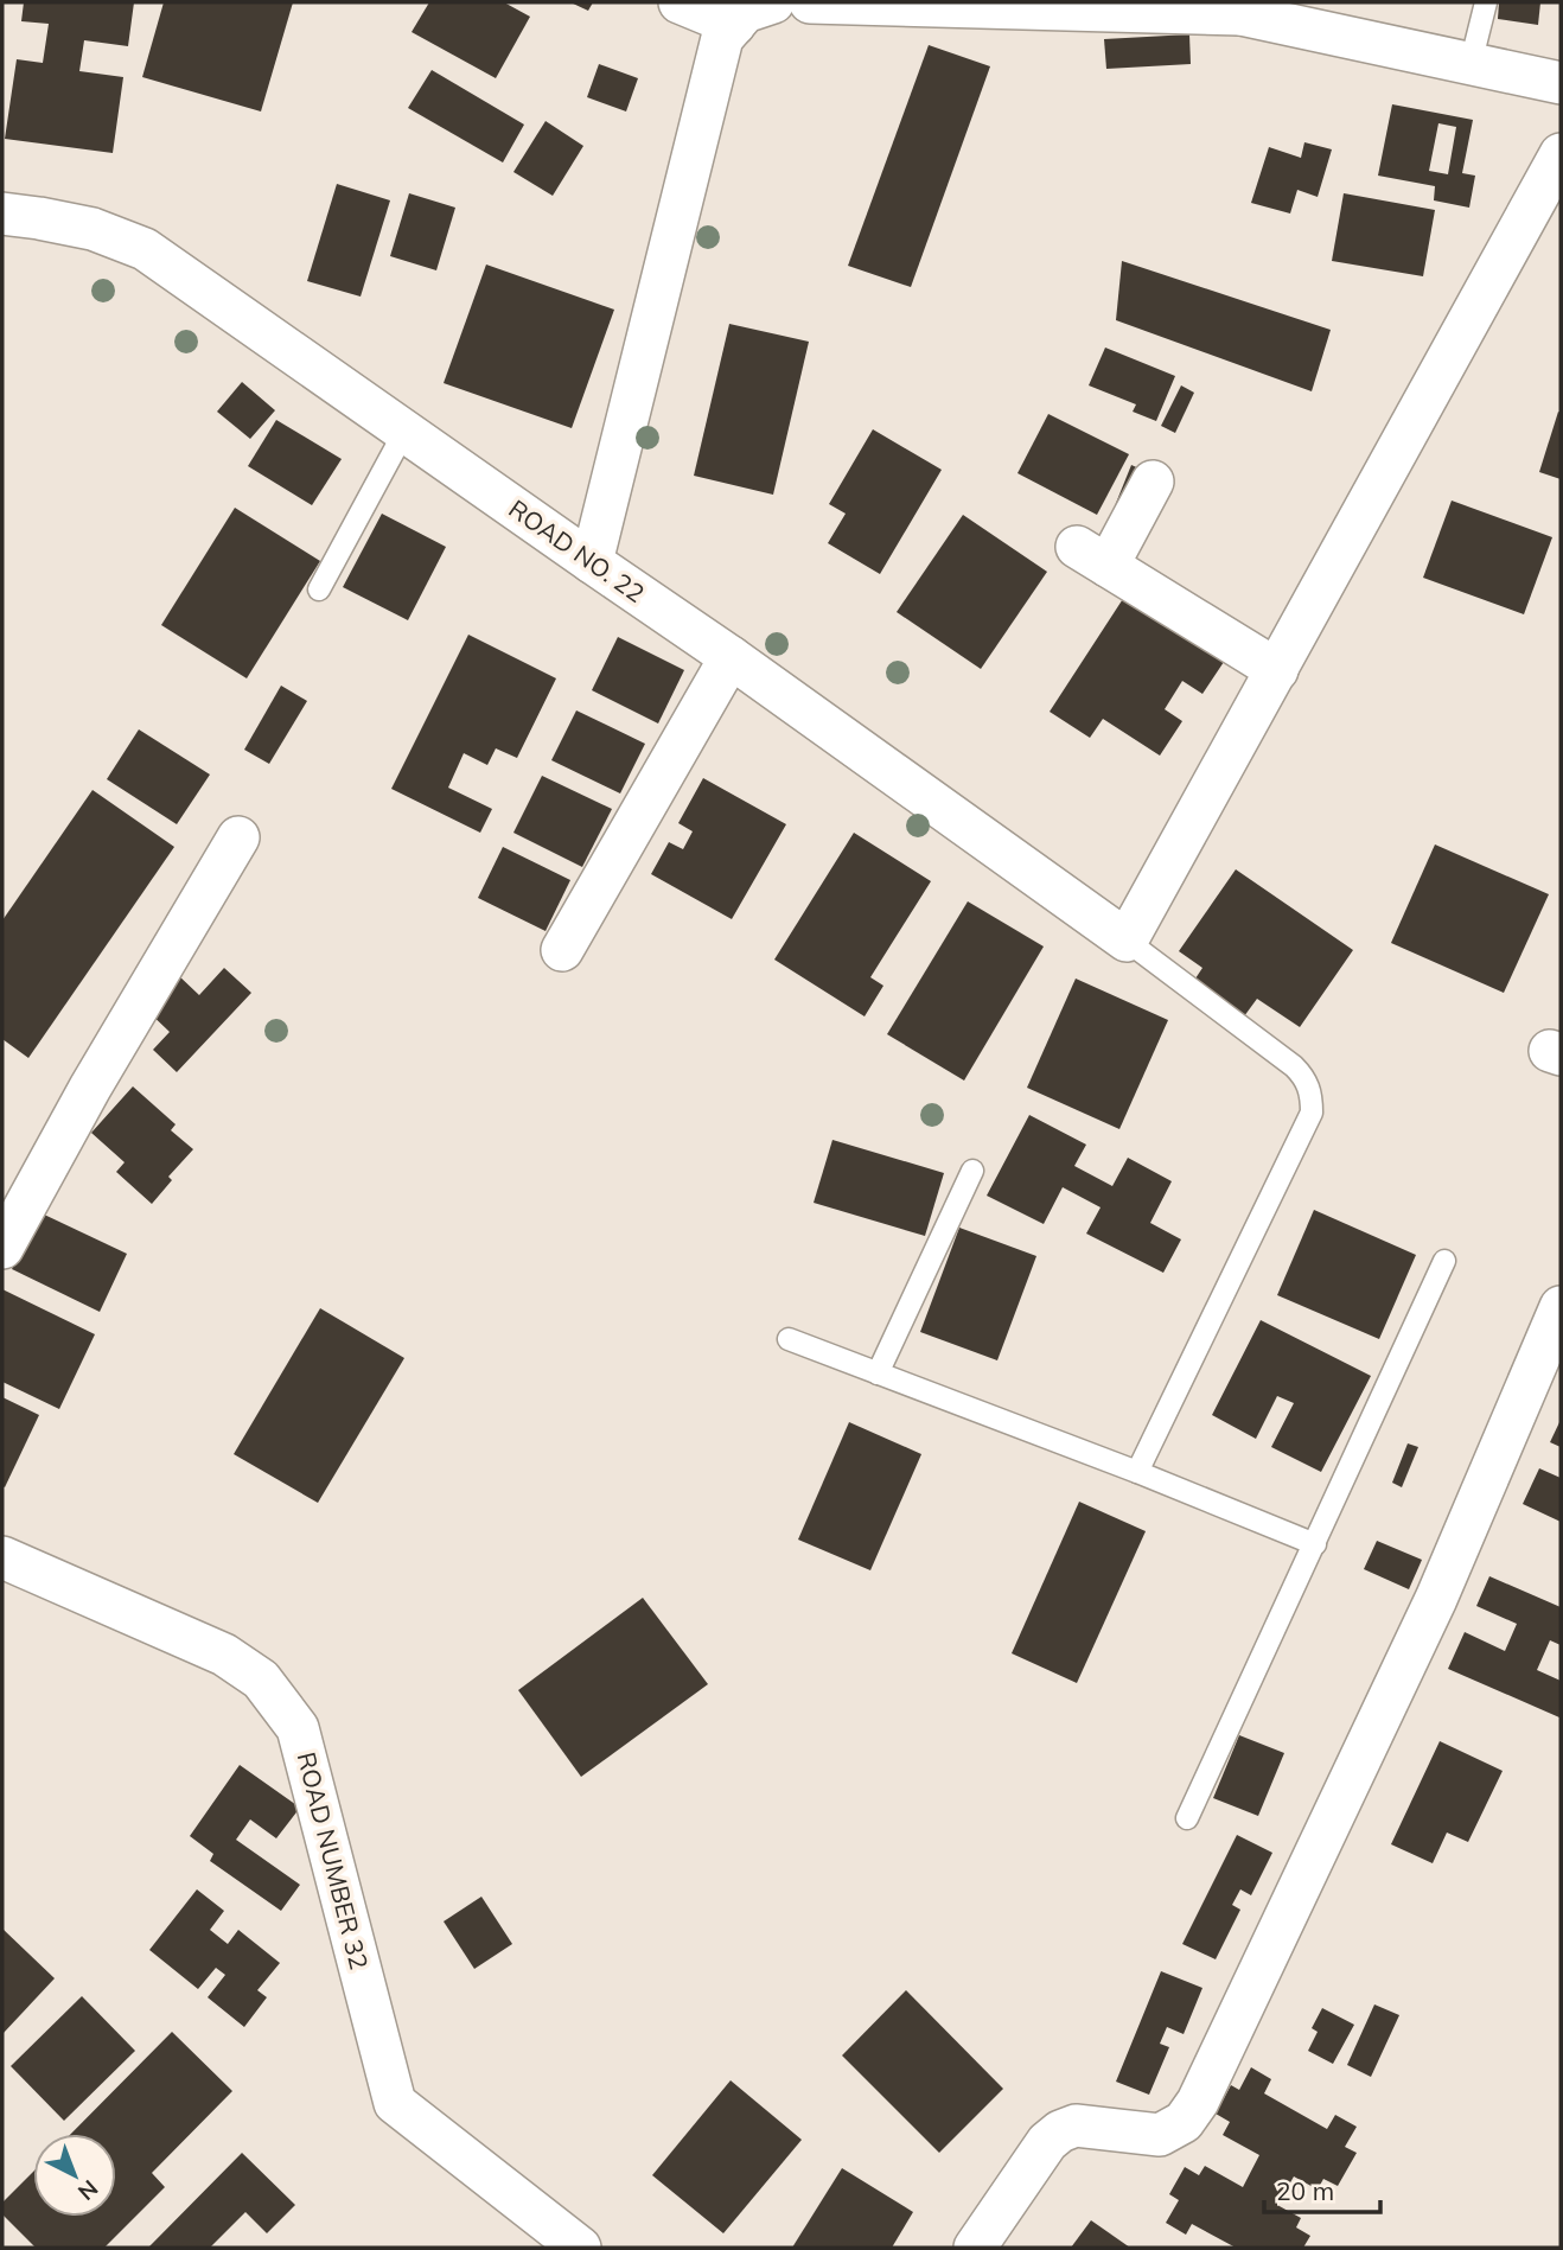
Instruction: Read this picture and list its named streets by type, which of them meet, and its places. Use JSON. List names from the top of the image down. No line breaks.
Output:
{"streets":{"street":["ROAD NO. 22","ROAD NUMBER 32"]},"scale_bar":"20 m","north":"bottom right"}
